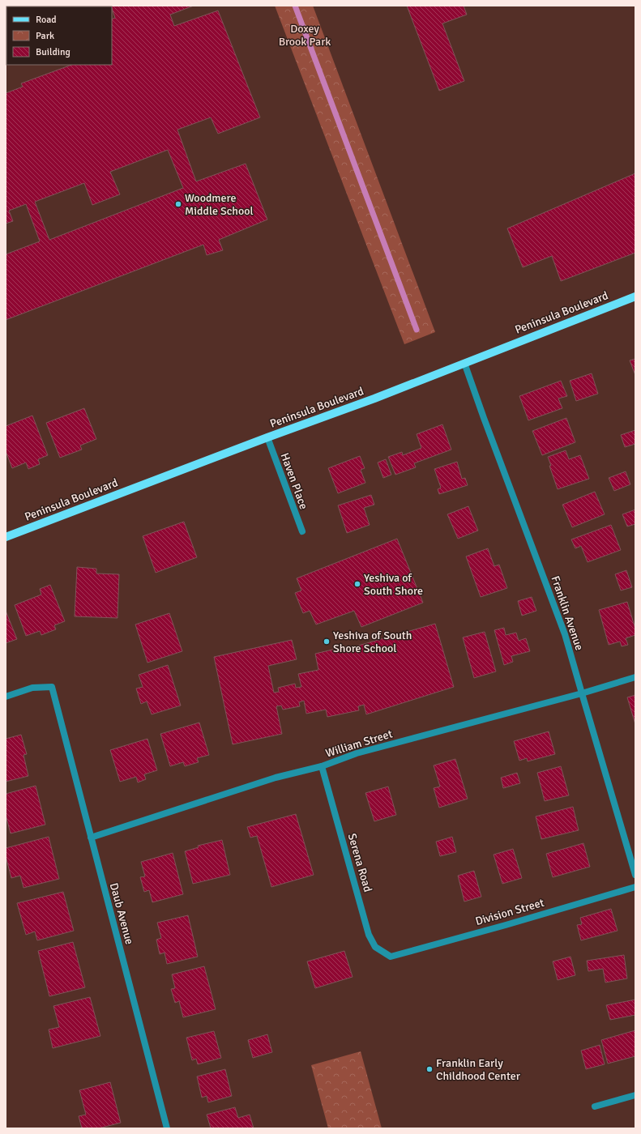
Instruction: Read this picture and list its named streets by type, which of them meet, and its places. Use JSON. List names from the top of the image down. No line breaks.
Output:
{"streets":{"main road":["Peninsula Boulevard"],"street":["Haven Place","Franklin Avenue","William Street","Serena Road","Division Street","Daub Avenue"]},"crossings":[["Peninsula Boulevard","Haven Place"],["Peninsula Boulevard","Franklin Avenue"],["Franklin Avenue","William Street"],["William Street","Serena Road"],["William Street","Daub Avenue"],["Serena Road","Division Street"]],"parks":["Doxey Brook Park"],"places":["Woodmere Middle School","Yeshiva of South Shore","Yeshiva of South Shore School","Franklin Early Childhood Center"],"legend":["Road","Park","Building"]}
